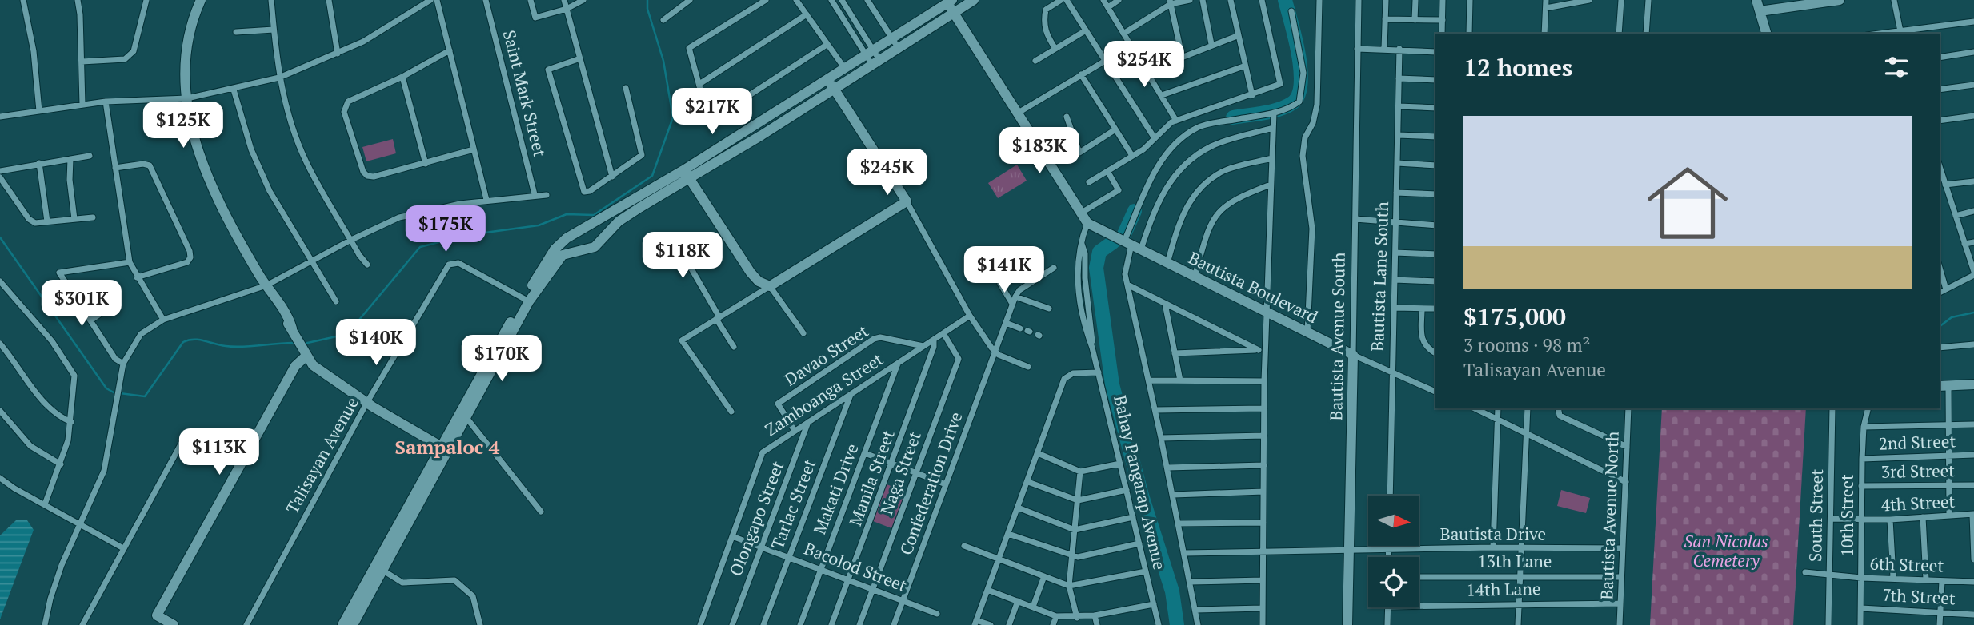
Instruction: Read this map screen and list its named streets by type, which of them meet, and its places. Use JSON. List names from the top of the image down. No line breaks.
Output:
{"streets":{"street":["Saint Mark Street","Bautista Lane South","Bautista Boulevard","Bautista Avenue South","Davao Street","Zamboanga Street","2nd Street","Talisayan Avenue","3rd Street","Naga Street","Manila Street","Bahay Pangarap Avenue","Confederation Drive","Makati Drive","4th Street","Tarlac Street","Bautista Avenue North","South Street","10th Street","Olongapo Street","Bautista Drive","13th Lane","6th Street","Bacolod Street","14th Lane","7th Street"]},"crossings":[["Bautista Lane South","Bautista Boulevard"],["Bautista Boulevard","Bautista Avenue South"],["Bautista Boulevard","Bahay Pangarap Avenue"],["Bautista Avenue South","Bautista Drive"],["Davao Street","Zamboanga Street"],["Zamboanga Street","Naga Street"],["Zamboanga Street","Manila Street"],["Zamboanga Street","Makati Drive"],["Zamboanga Street","Tarlac Street"],["Zamboanga Street","Olongapo Street"],["Zamboanga Street","Bacolod Street"],["2nd Street","10th Street"],["3rd Street","10th Street"],["Naga Street","Bacolod Street"],["Manila Street","Bacolod Street"],["Confederation Drive","Bacolod Street"],["Makati Drive","Bacolod Street"],["4th Street","South Street"],["4th Street","10th Street"],["Tarlac Street","Bacolod Street"],["Bautista Avenue North","Bautista Drive"],["Bautista Avenue North","13th Lane"],["Bautista Avenue North","14th Lane"],["South Street","6th Street"],["10th Street","6th Street"],["10th Street","7th Street"],["Olongapo Street","Bacolod Street"]],"districts":["Sampaloc 4"],"parks":["San Nicolas Cemetery"],"north":"right","page":{"heading":"12 homes","price":["$254K","$217K","$125K","$183K","$245K","$175K","$118K","$141K","$301K","$140K","$170K","$113K"],"list":[{"name":"$175,000","note":"3 rooms · 98 m² · Talisayan Avenue"}]}}
